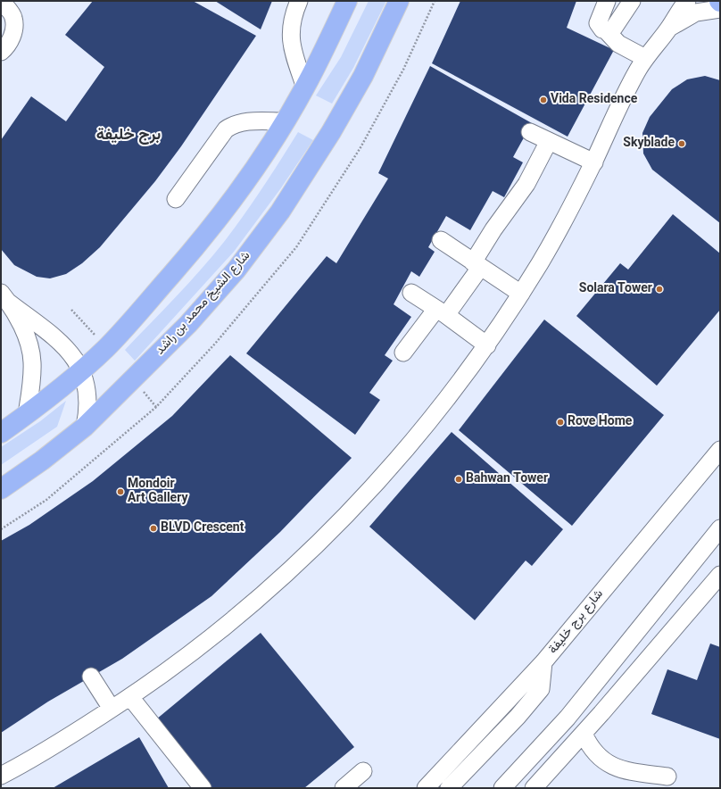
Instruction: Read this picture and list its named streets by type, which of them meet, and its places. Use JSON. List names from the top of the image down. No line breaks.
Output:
{"streets":{"main road":["شارع الشيخ محمد بن راشد"],"street":["شارع برج خليفة"]},"districts":["برج خليفة"],"places":["Vida Residence","Skyblade","Solara Tower","Rove Home","Bahwan Tower","Mondoir Art Gallery","BLVD Crescent"]}
